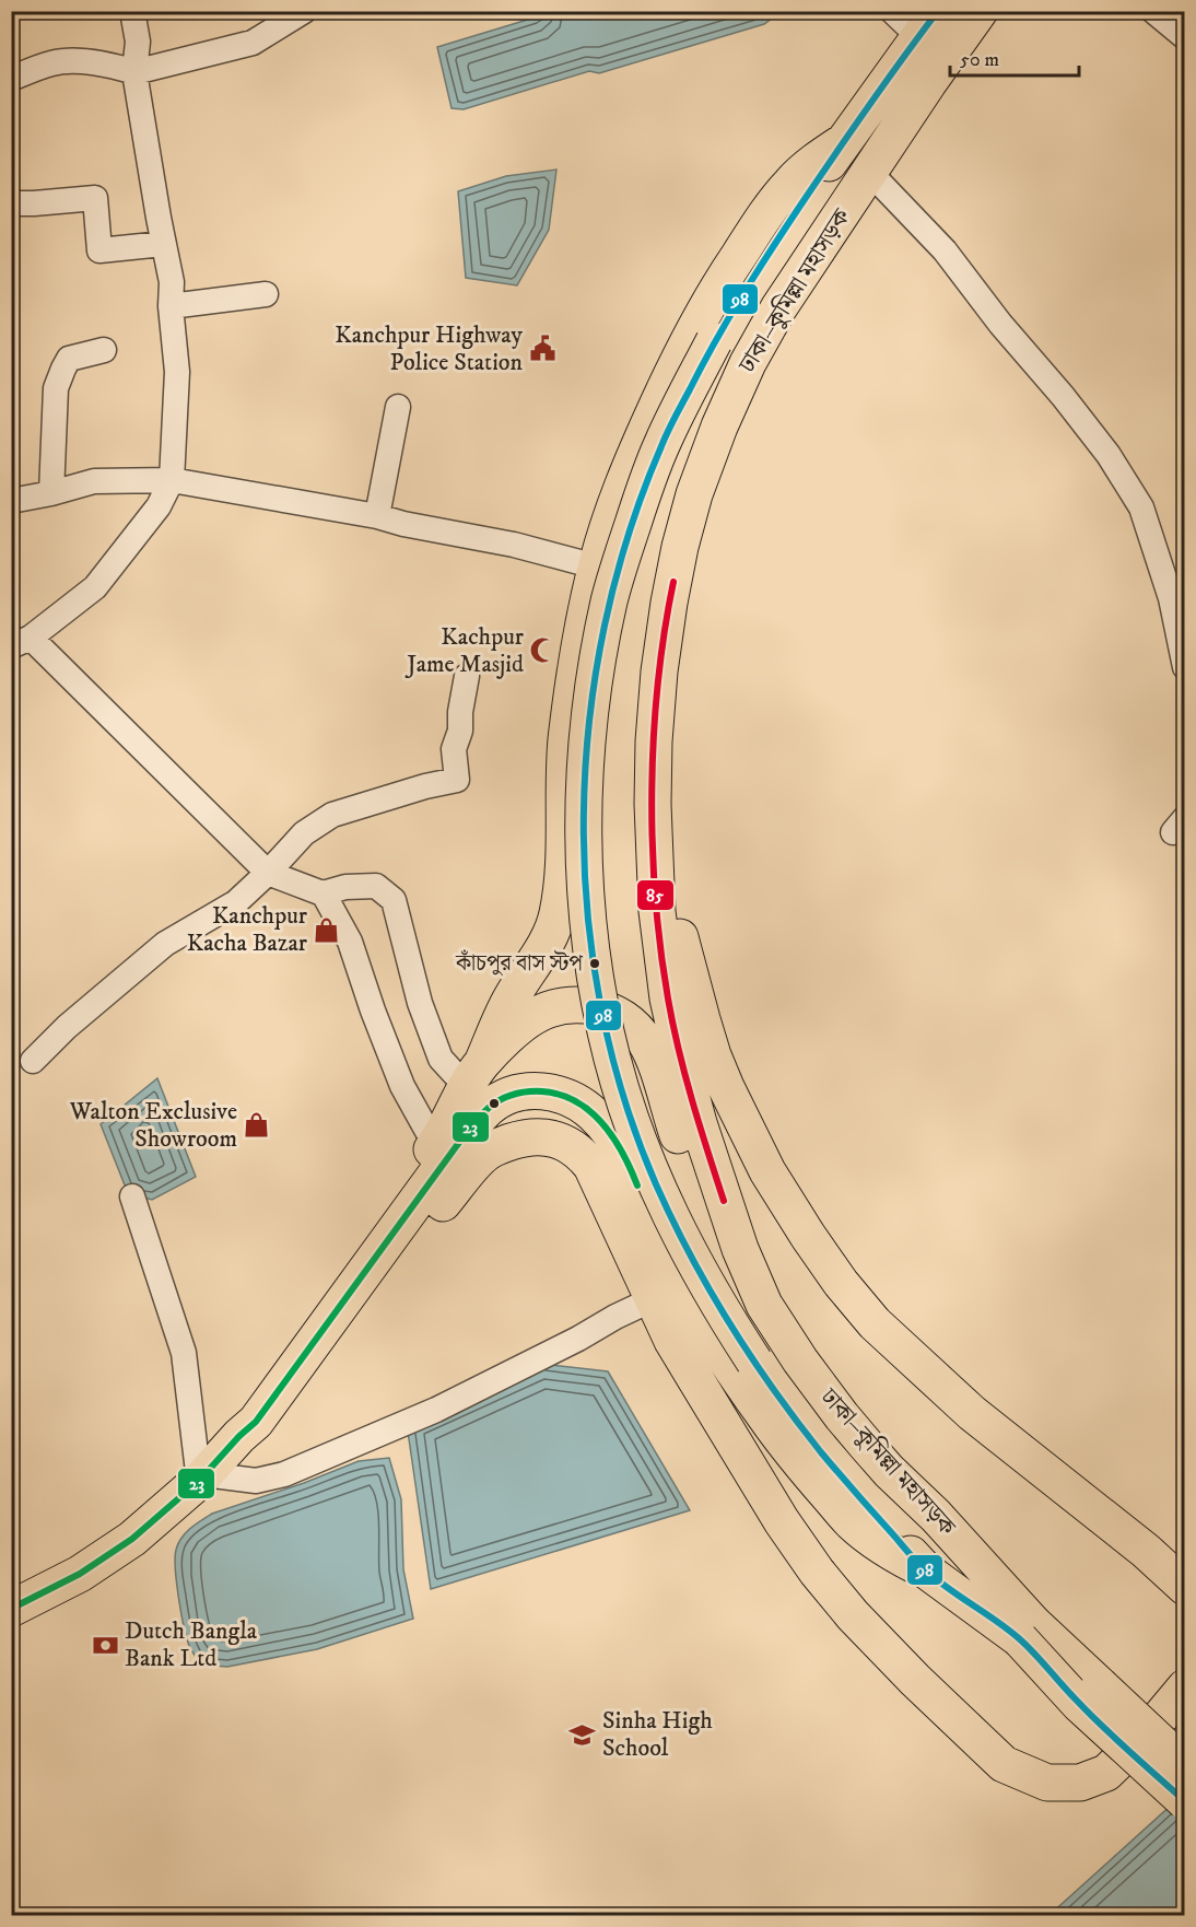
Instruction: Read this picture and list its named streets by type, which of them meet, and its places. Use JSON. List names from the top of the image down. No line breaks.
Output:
{"streets":{"highway":["ঢাকা–কুমিল্লা মহাসড়ক"]},"places":{"public building":["Kanchpur Highway Police Station"],"mosque":["Kachpur Jame Masjid"],"shop":["Kanchpur Kacha Bazar","Walton Exclusive Showroom"],"other":["কাঁচপুর বাস স্টপ"],"bank":["Dutch Bangla Bank Ltd"],"school or university":["Sinha High School"]},"lines":["transit line 98","transit line 85","transit line 23"],"scale_bar":"50 m"}
